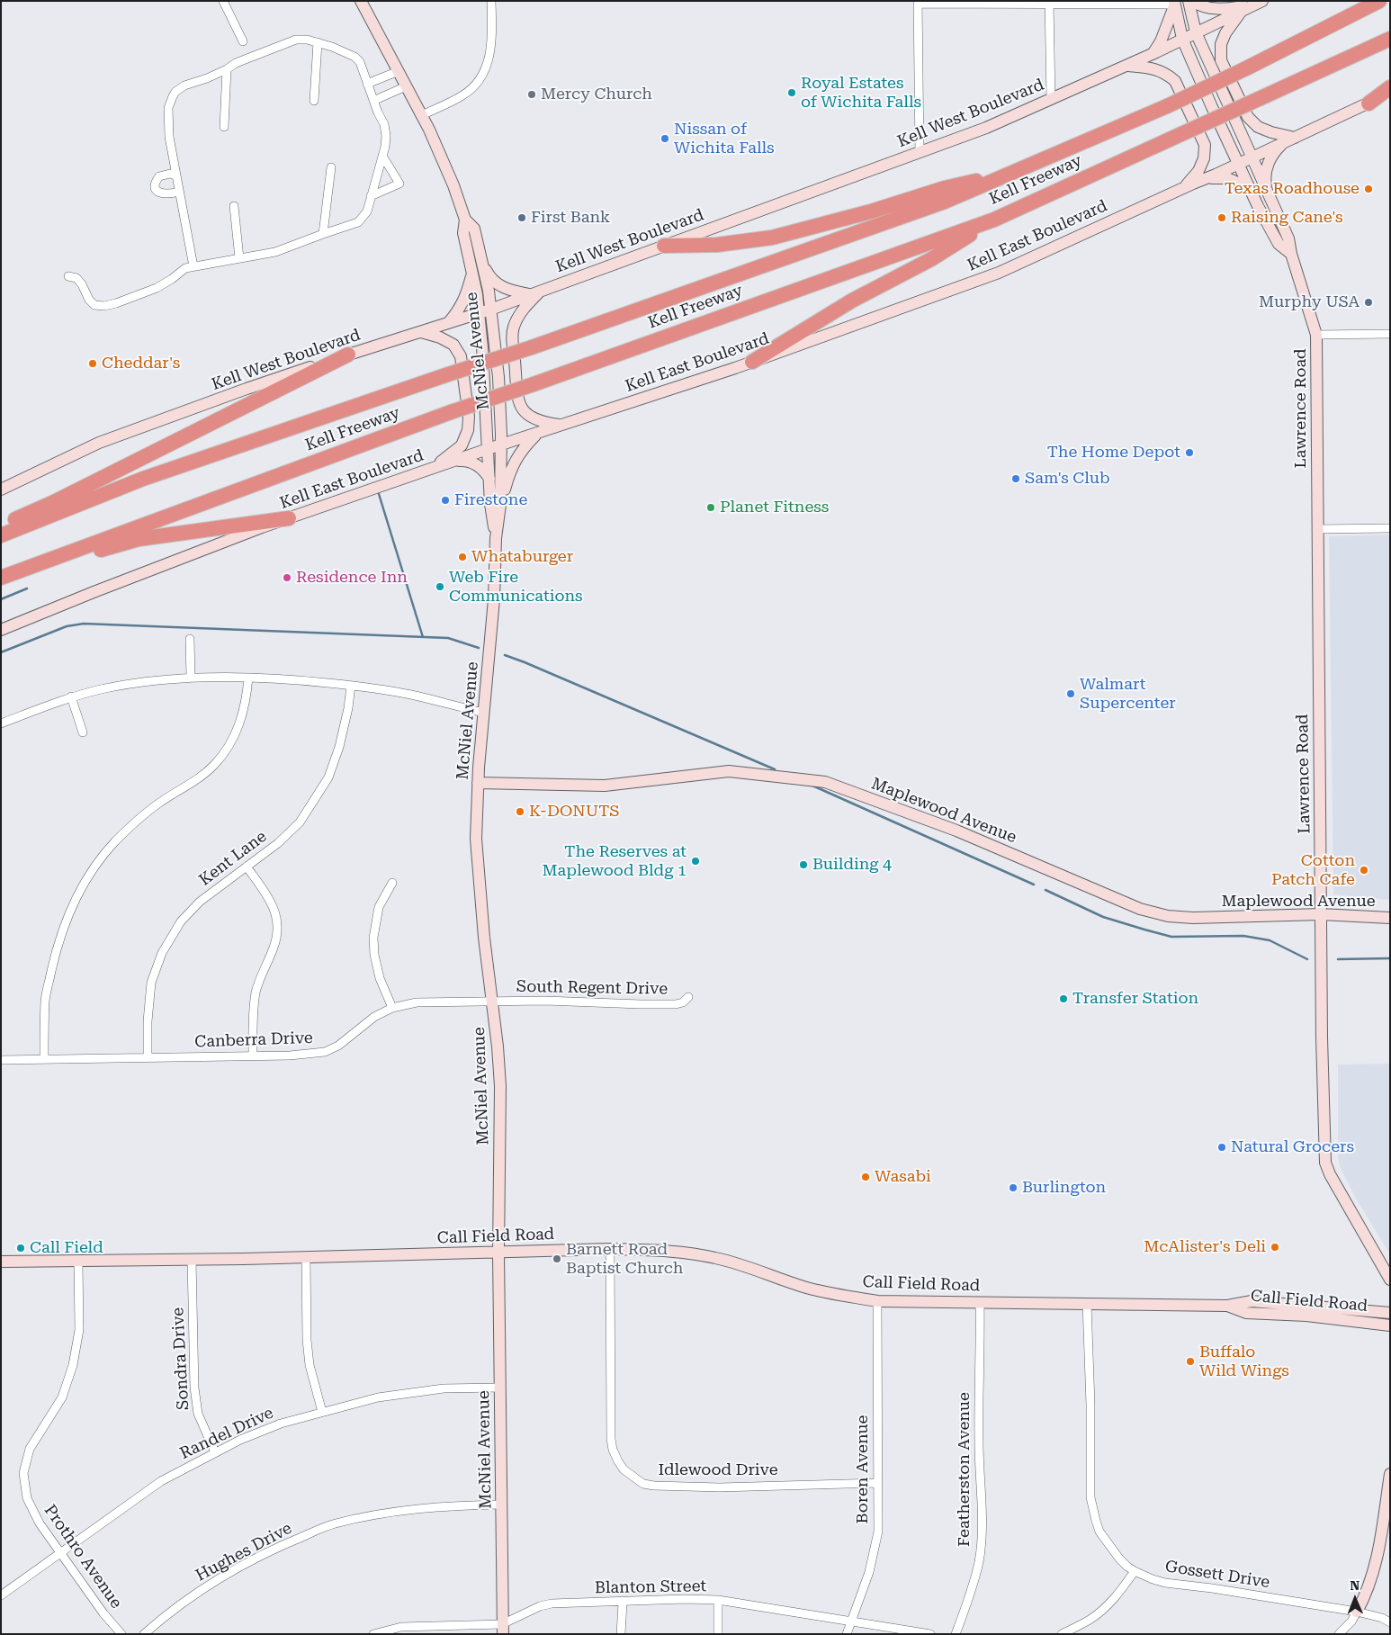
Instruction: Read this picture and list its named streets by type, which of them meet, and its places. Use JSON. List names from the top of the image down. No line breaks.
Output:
{"streets":{"highway":["Kell Freeway"],"main road":["Kell West Boulevard","Kell East Boulevard","McNiel Avenue","Lawrence Road","Maplewood Avenue","Call Field Road"],"street":["Kent Lane","South Regent Drive","Canberra Drive","Sondra Drive","Randel Drive","Boren Avenue","Featherston Avenue","Idlewood Drive","Hughes Drive","Prothro Avenue","Gossett Drive","Blanton Street"]},"crossings":[["Kell West Boulevard","McNiel Avenue"],["Kell West Boulevard","Lawrence Road"],["Kell East Boulevard","McNiel Avenue"],["Kell East Boulevard","Lawrence Road"],["McNiel Avenue","Maplewood Avenue"],["McNiel Avenue","South Regent Drive"],["McNiel Avenue","Canberra Drive"],["McNiel Avenue","Call Field Road"],["McNiel Avenue","Randel Drive"],["McNiel Avenue","Hughes Drive"],["McNiel Avenue","Blanton Street"],["Lawrence Road","Maplewood Avenue"],["Kent Lane","Canberra Drive"],["South Regent Drive","Canberra Drive"],["Call Field Road","Sondra Drive"],["Call Field Road","Boren Avenue"],["Call Field Road","Featherston Avenue"],["Call Field Road","Idlewood Drive"],["Call Field Road","Prothro Avenue"],["Call Field Road","Gossett Drive"],["Sondra Drive","Randel Drive"],["Randel Drive","Prothro Avenue"],["Boren Avenue","Idlewood Drive"],["Boren Avenue","Blanton Street"]],"places":["Royal Estates of Wichita Falls","Mercy Church","Nissan of Wichita Falls","Texas Roadhouse","First Bank","Raising Cane's","Murphy USA","Cheddar's","The Home Depot","Sam's Club","Firestone","Planet Fitness","Whataburger","Residence Inn","Web Fire Communications","Walmart Supercenter","K-DONUTS","The Reserves at Maplewood Bldg 1","Building 4","Cotton Patch Cafe","Transfer Station","Natural Grocers","Wasabi","Burlington","McAlister's Deli","Call Field","Barnett Road Baptist Church","Buffalo Wild Wings"],"north":"top"}
